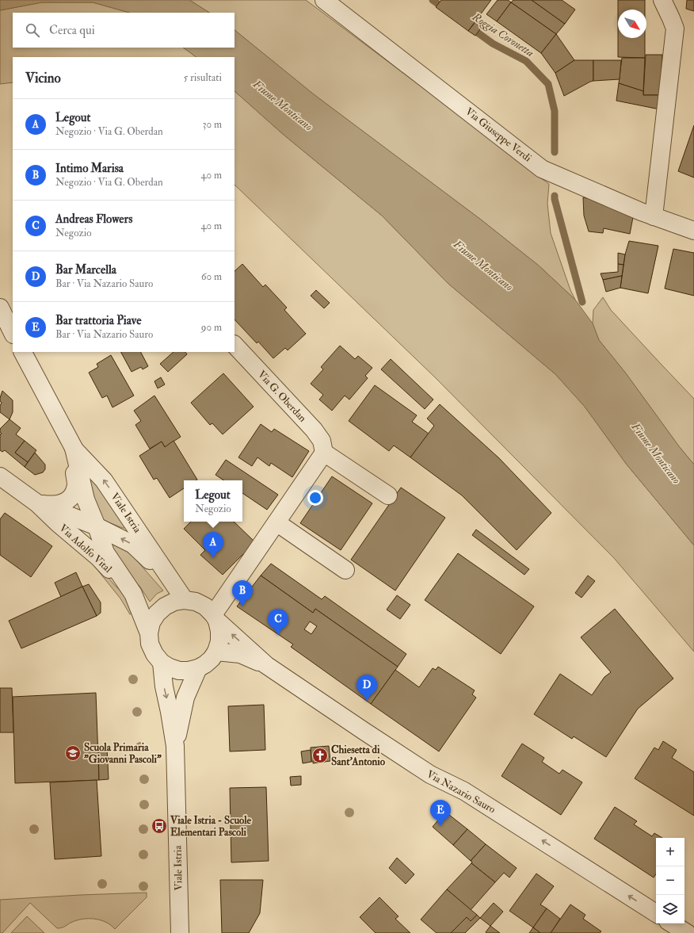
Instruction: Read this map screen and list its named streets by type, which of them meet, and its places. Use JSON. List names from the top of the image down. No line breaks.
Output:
{"streets":{"street":["Via Giuseppe Verdi","Via G. Oberdan","Viale Istria","Via Adolfo Vital","Via Nazario Sauro"]},"crossings":[["Viale Istria","Via Adolfo Vital"],["Viale Istria","Via Nazario Sauro"]],"one_way":["Via Nazario Sauro"],"water":["Roggia Coronetta","Fiume Monticano"],"places":{"school or university":["Scuola Primaria \"Giovanni Pascoli\""],"church":["Chiesetta di Sant'Antonio"],"bus stop":["Viale Istria - Scuole Elementari Pascoli"]},"north":"bottom right","page":{"search":"Cerca qui","heading":["Vicino","5 risultati"],"list":[{"mark":"A","name":"Legout","note":"Negozio · Via G. Oberdan","value":"30 m"},{"mark":"B","name":"Intimo Marisa","note":"Negozio · Via G. Oberdan","value":"40 m"},{"mark":"C","name":"Andreas Flowers","note":"Negozio","value":"40 m"},{"mark":"D","name":"Bar Marcella","note":"Bar · Via Nazario Sauro","value":"60 m"},{"mark":"E","name":"Bar trattoria Piave","note":"Bar · Via Nazario Sauro","value":"90 m"}],"popup":["Legout","Negozio"],"pins":["A","B","C","D","E"],"map_buttons":["+","−"]}}
